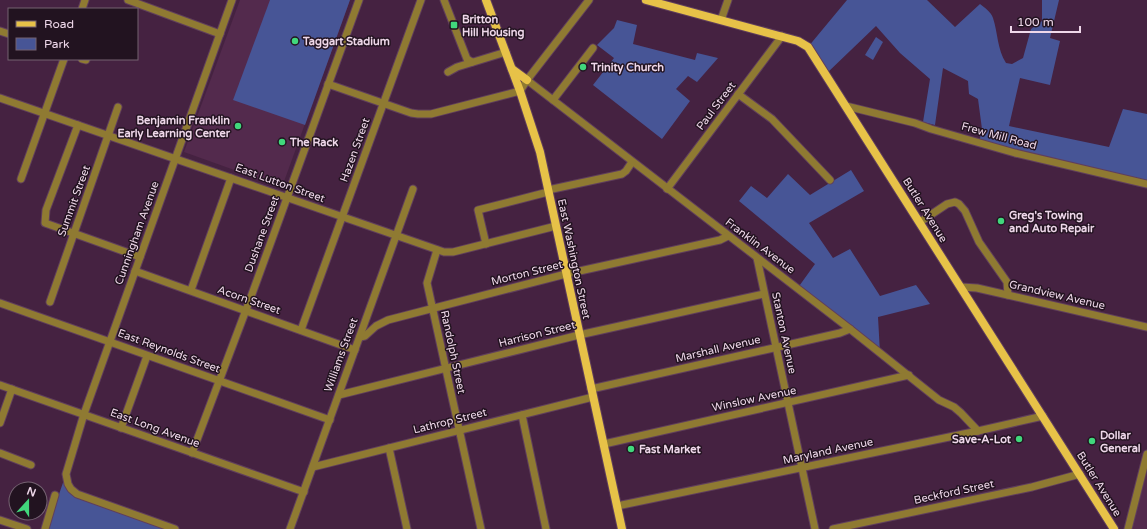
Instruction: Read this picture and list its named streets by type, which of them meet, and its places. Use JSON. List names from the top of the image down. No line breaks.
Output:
{"streets":{"main road":["Butler Avenue","East Washington Street"],"street":["Paul Street","Frew Mill Road","Hazen Street","East Lutton Street","Summit Street","Cunningham Avenue","Dushane Street","Franklin Avenue","Morton Street","Grandview Avenue","Acorn Street","Stanton Avenue","Harrison Street","Marshall Avenue","East Reynolds Street","Randolph Street","Williams Street","Winslow Avenue","Lathrop Street","East Long Avenue","Maryland Avenue","Beckford Street"]},"crossings":[["Paul Street","Butler Avenue"],["Paul Street","Franklin Avenue"],["Frew Mill Road","Butler Avenue"],["Hazen Street","East Lutton Street"],["Hazen Street","Acorn Street"],["East Lutton Street","Summit Street"],["East Lutton Street","Cunningham Avenue"],["East Lutton Street","Dushane Street"],["East Lutton Street","East Washington Street"],["East Lutton Street","Randolph Street"],["East Lutton Street","Williams Street"],["Butler Avenue","Grandview Avenue"],["Butler Avenue","Maryland Avenue"],["Butler Avenue","Beckford Street"],["Cunningham Avenue","Acorn Street"],["Cunningham Avenue","East Reynolds Street"],["Cunningham Avenue","East Long Avenue"],["Dushane Street","Acorn Street"],["Dushane Street","East Reynolds Street"],["Dushane Street","East Long Avenue"],["Franklin Avenue","Morton Street"],["Franklin Avenue","Stanton Avenue"],["Franklin Avenue","Marshall Avenue"],["Franklin Avenue","Winslow Avenue"],["Franklin Avenue","Maryland Avenue"],["East Washington Street","Morton Street"],["East Washington Street","Harrison Street"],["East Washington Street","Marshall Avenue"],["East Washington Street","Winslow Avenue"],["East Washington Street","Lathrop Street"],["East Washington Street","Maryland Avenue"],["Morton Street","Randolph Street"],["Morton Street","Williams Street"],["Acorn Street","Williams Street"],["Stanton Avenue","Harrison Street"],["Stanton Avenue","Marshall Avenue"],["Stanton Avenue","Winslow Avenue"],["Stanton Avenue","Maryland Avenue"],["Harrison Street","Randolph Street"],["Harrison Street","Williams Street"],["Marshall Avenue","Lathrop Street"],["East Reynolds Street","Williams Street"],["Randolph Street","Lathrop Street"],["Williams Street","Lathrop Street"],["Williams Street","East Long Avenue"]],"places":{"transit":["Britton Hill Housing"],"other":["Taggart Stadium","Trinity Church","Benjamin Franklin Early Learning Center","The Rack","Greg's Towing and Auto Repair","Save-A-Lot","Dollar General","Fast Market"]},"legend":["Road","Park"],"scale_bar":"100 m","north":"top"}
